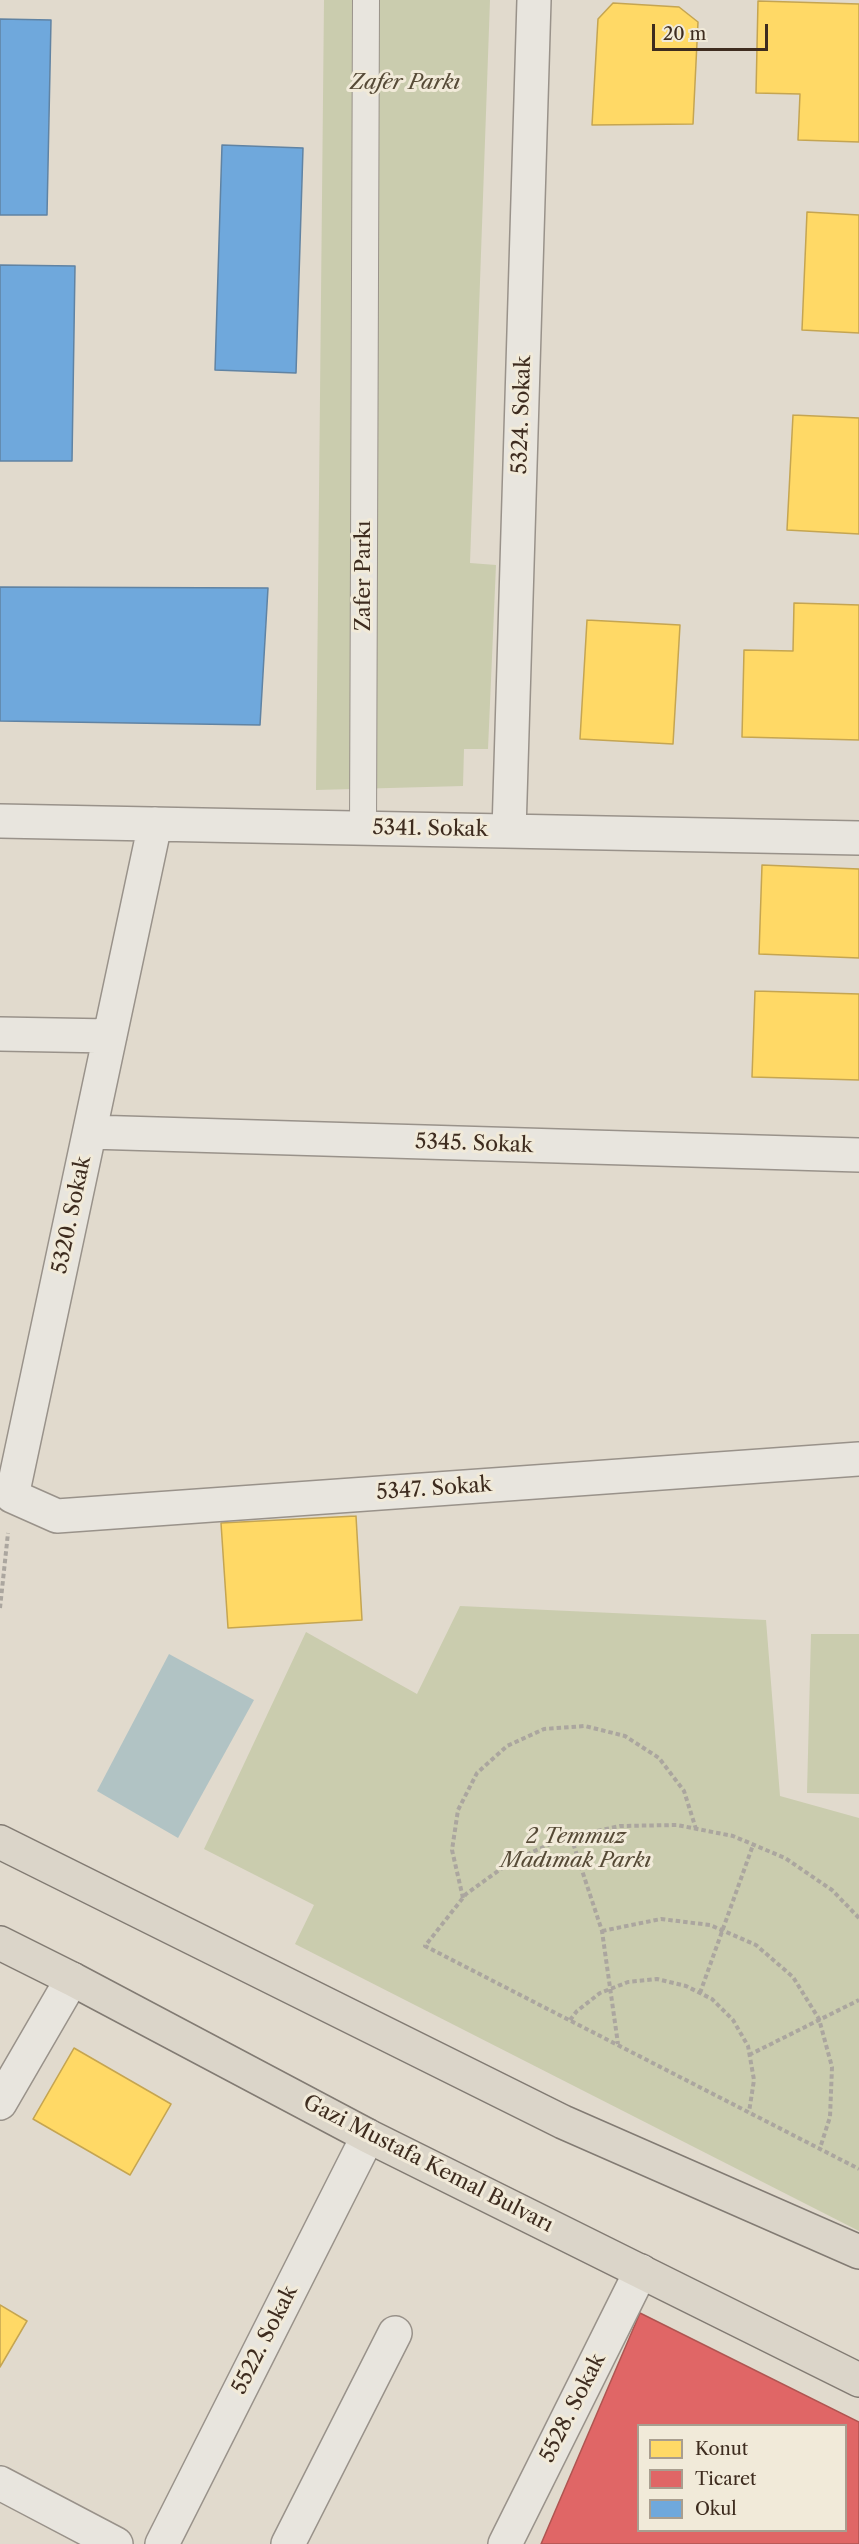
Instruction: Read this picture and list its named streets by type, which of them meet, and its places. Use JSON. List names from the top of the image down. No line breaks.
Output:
{"streets":{"highway":["Gazi Mustafa Kemal Bulvarı"],"street":["5324. Sokak","Zafer Parkı","5341. Sokak","5345. Sokak","5320. Sokak","5347. Sokak","5522. Sokak","5528. Sokak"]},"crossings":[["5324. Sokak","5341. Sokak"],["Zafer Parkı","5341. Sokak"],["5341. Sokak","5320. Sokak"],["5345. Sokak","5320. Sokak"],["5320. Sokak","5347. Sokak"],["Gazi Mustafa Kemal Bulvarı","5522. Sokak"],["Gazi Mustafa Kemal Bulvarı","5528. Sokak"]],"parks":["Zafer Parkı","2 Temmuz Madımak Parkı"],"legend":["Konut","Ticaret","Okul"],"scale_bar":"20 m"}
